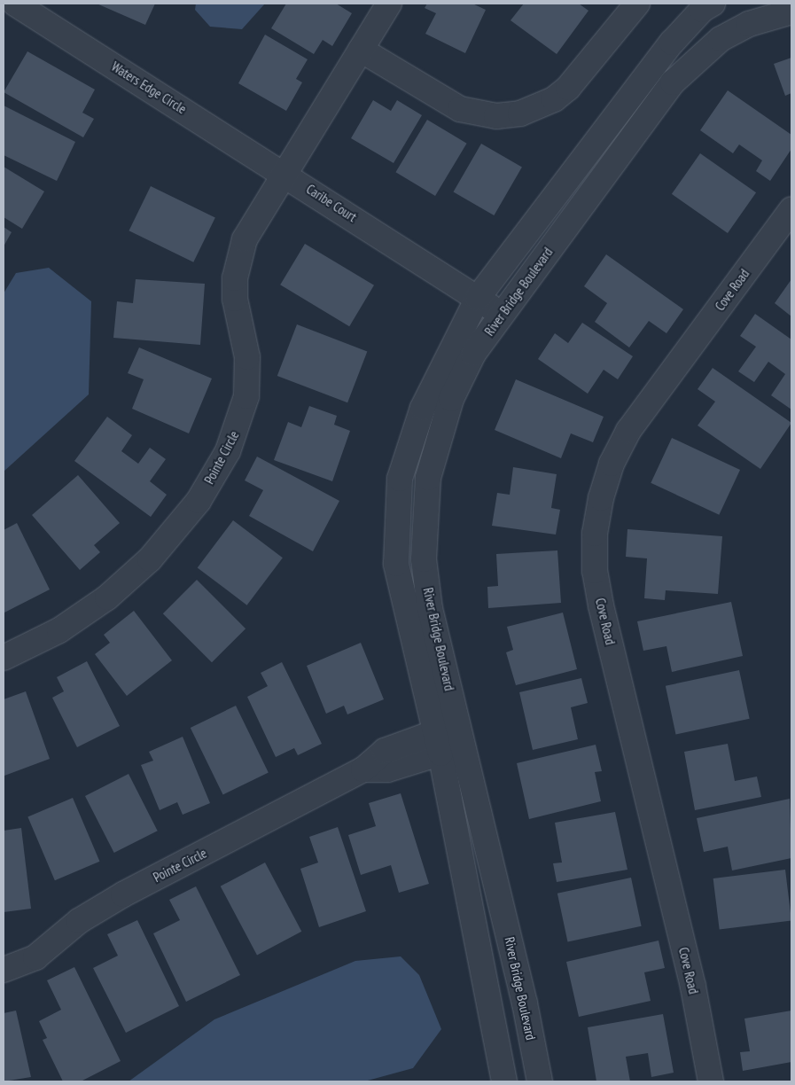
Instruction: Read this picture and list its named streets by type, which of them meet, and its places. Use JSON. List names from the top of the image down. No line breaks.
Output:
{"streets":{"street":["Waters Edge Circle","Caribe Court","Cove Road","River Bridge Boulevard","Pointe Circle"]},"crossings":[["Waters Edge Circle","Caribe Court"],["Waters Edge Circle","Pointe Circle"],["Caribe Court","River Bridge Boulevard"],["Caribe Court","Pointe Circle"],["River Bridge Boulevard","Pointe Circle"]]}
